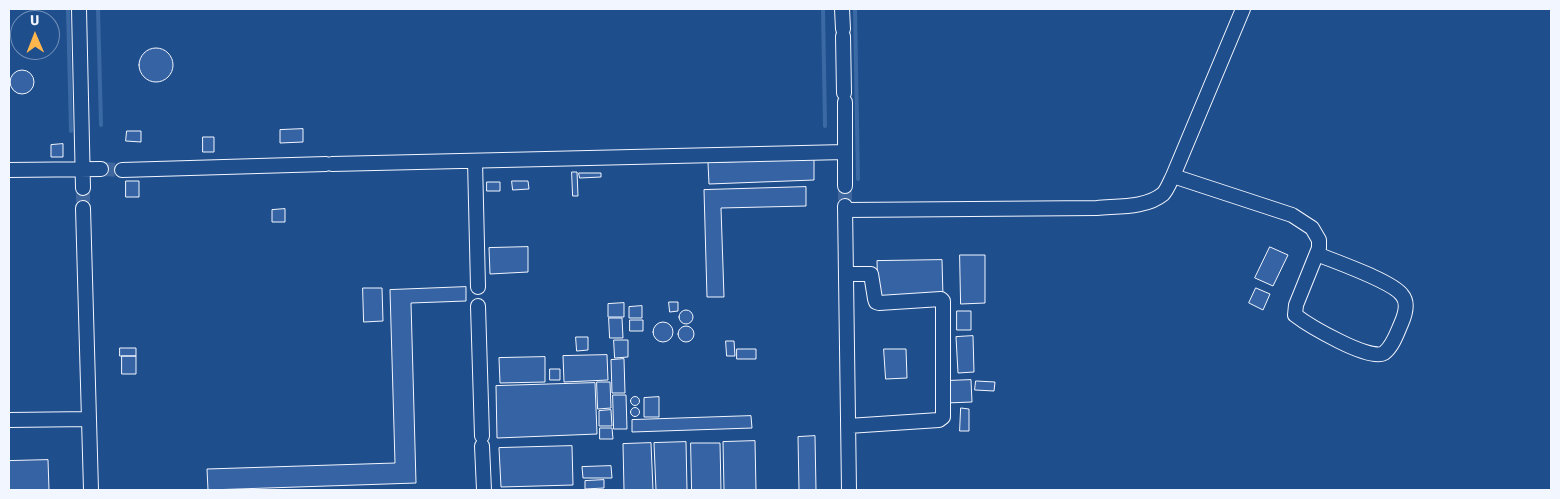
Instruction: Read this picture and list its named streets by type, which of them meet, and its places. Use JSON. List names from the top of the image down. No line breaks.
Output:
{"north":"top"}
